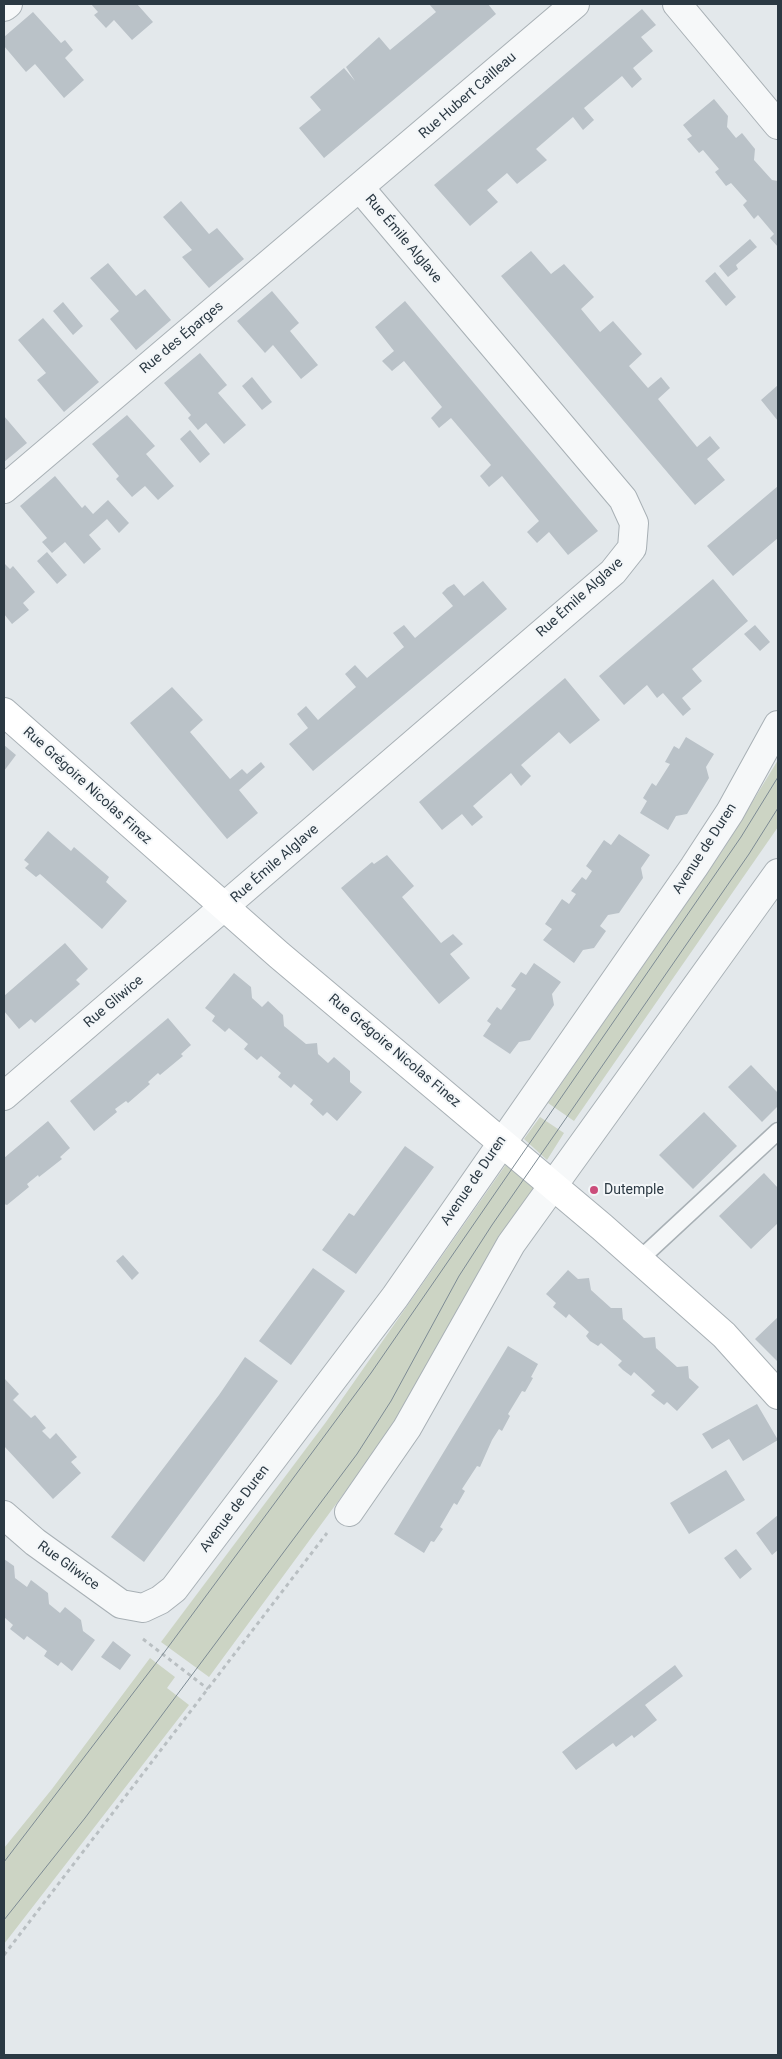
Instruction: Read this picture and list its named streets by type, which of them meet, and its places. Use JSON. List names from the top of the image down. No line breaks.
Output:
{"streets":{"main road":["Rue Grégoire Nicolas Finez"],"street":["Rue Hubert Cailleau","Rue Émile Alglave","Rue des Éparges","Avenue de Duren","Rue Gliwice"]},"crossings":[["Rue Hubert Cailleau","Rue Émile Alglave"],["Rue Hubert Cailleau","Rue des Éparges"],["Rue Émile Alglave","Rue des Éparges"],["Rue Émile Alglave","Rue Grégoire Nicolas Finez"],["Rue Émile Alglave","Rue Gliwice"],["Rue Grégoire Nicolas Finez","Avenue de Duren"],["Rue Grégoire Nicolas Finez","Rue Gliwice"],["Avenue de Duren","Rue Gliwice"]],"places":["Dutemple"]}
